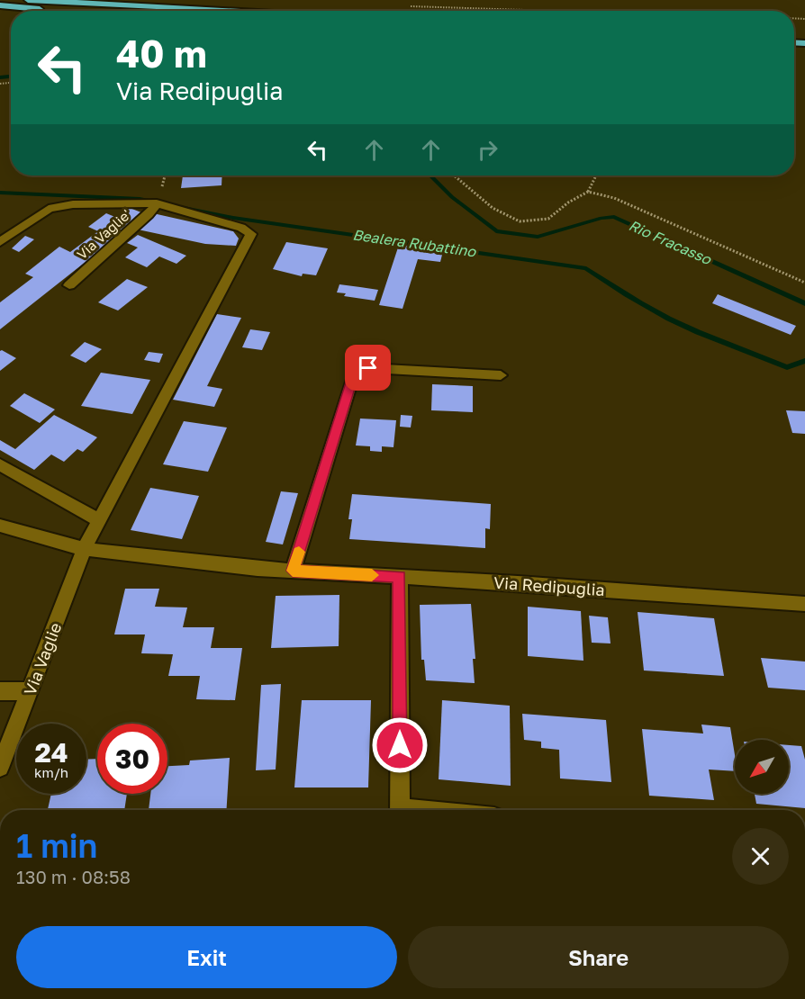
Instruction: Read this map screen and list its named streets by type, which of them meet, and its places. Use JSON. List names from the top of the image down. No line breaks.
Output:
{"streets":{"street":["Via Vaglie'","Via Redipuglia","Via Vaglie"]},"crossings":[["Via Vaglie'","Via Vaglie"],["Via Redipuglia","Via Vaglie"]],"water":["Rio Fracasso","Bealera Rubattino"],"north":"bottom left","page":{"turn":["40 m","Via Redipuglia"],"speed":"24 km/h","limit":"30","heading":["1 min","130 m · 08:58"],"buttons":["Exit","Share"]}}
